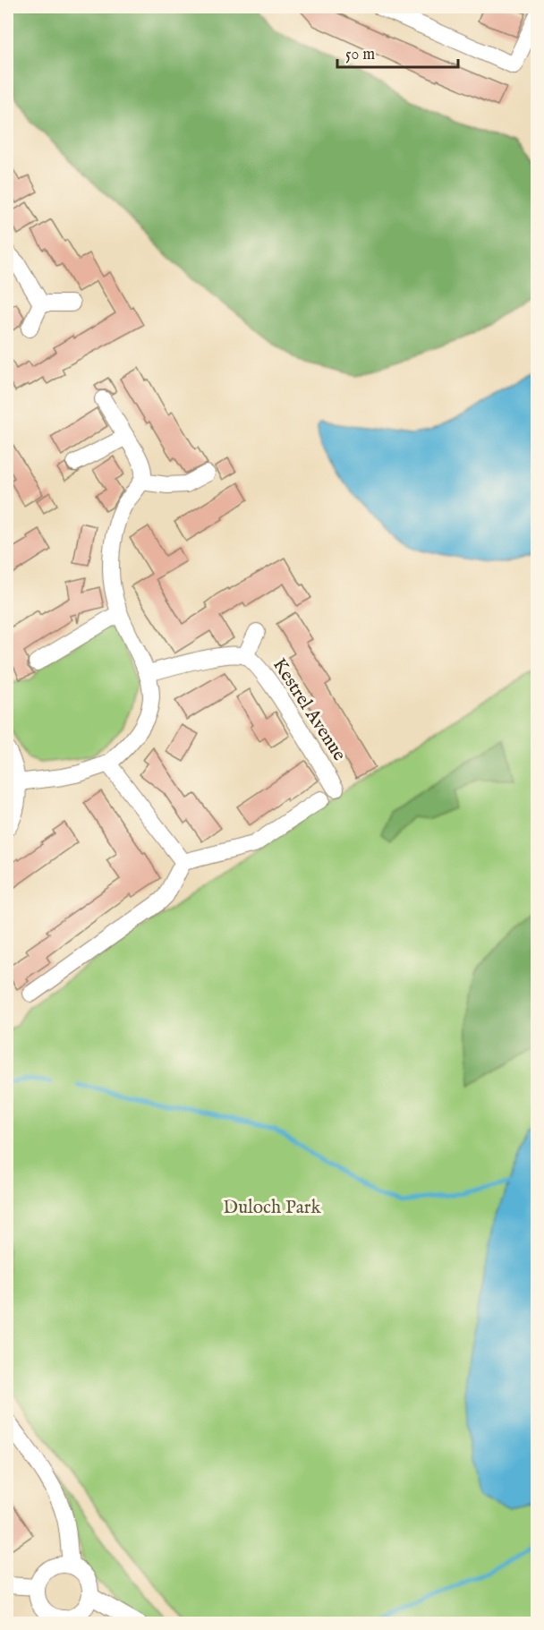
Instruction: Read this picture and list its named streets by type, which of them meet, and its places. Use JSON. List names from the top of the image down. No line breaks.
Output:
{"streets":{"street":["Kestrel Avenue"]},"parks":["Duloch Park"],"scale_bar":"50 m"}
